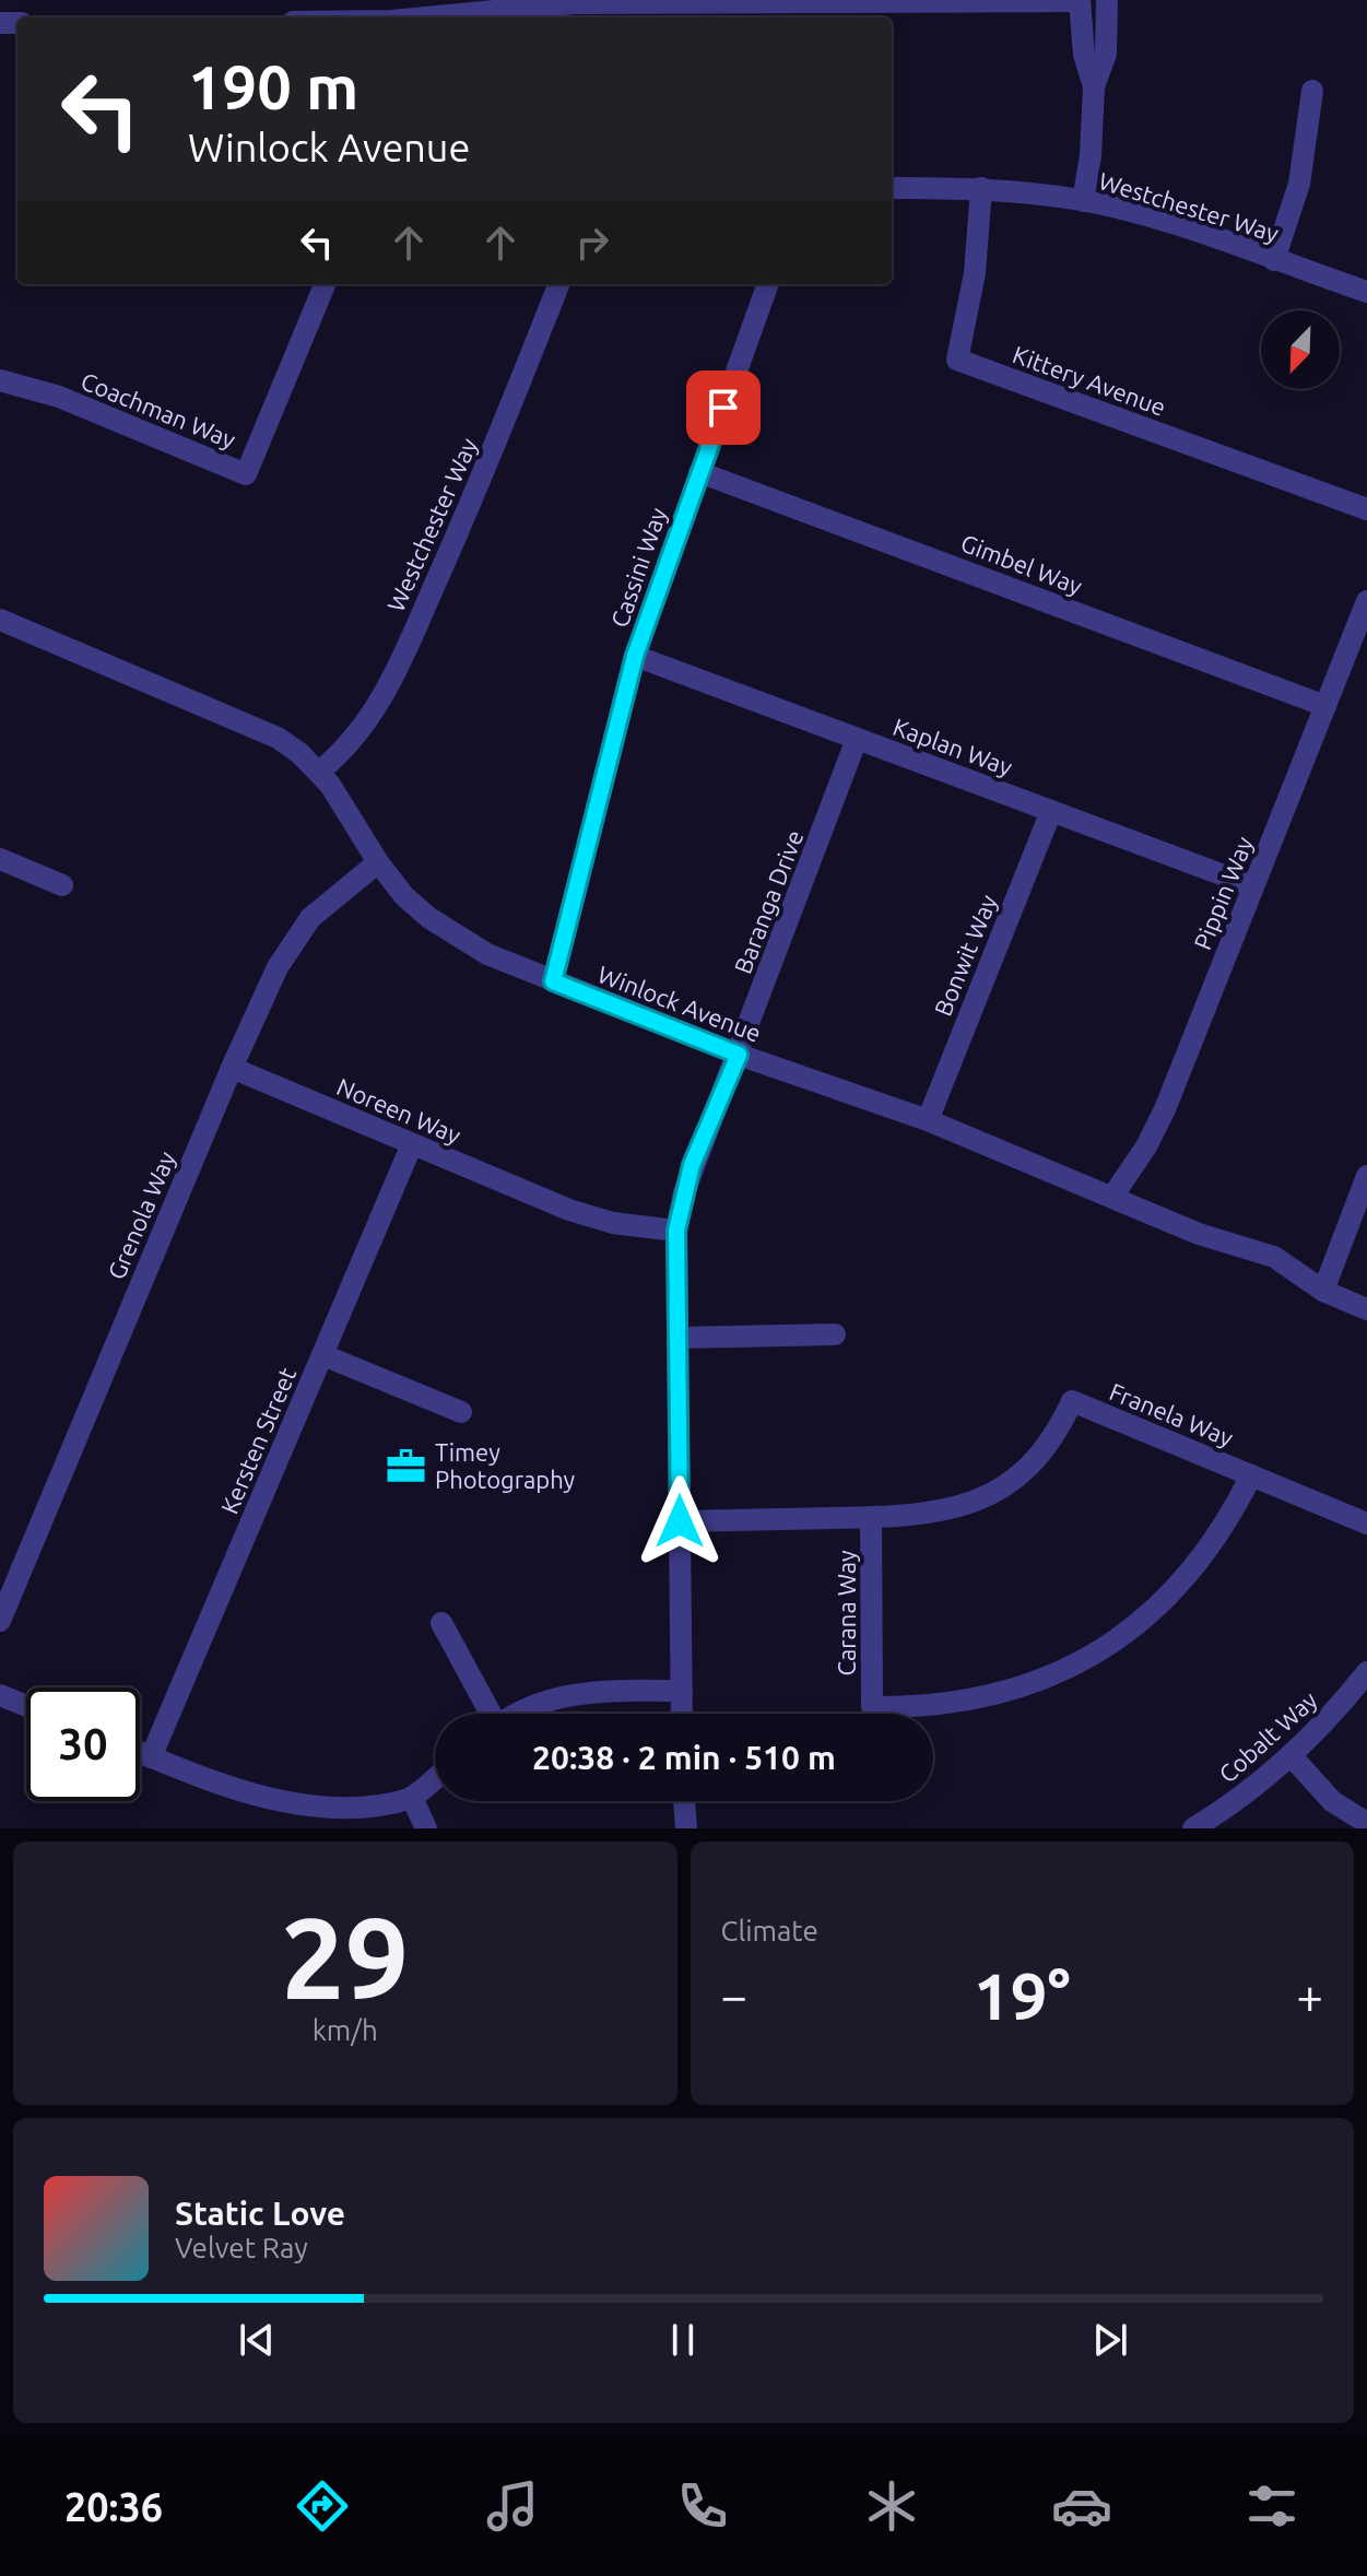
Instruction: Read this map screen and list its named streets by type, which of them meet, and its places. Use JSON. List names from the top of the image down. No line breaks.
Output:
{"streets":{"street":["Westchester Way","Kittery Avenue","Coachman Way","Gimbel Way","Cassini Way","Kaplan Way","Pippin Way","Baranga Drive","Bonwit Way","Winlock Avenue","Noreen Way","Grenola Way","Franela Way","Kersten Street","Carana Way","Cobalt Way"]},"crossings":[["Westchester Way","Kittery Avenue"],["Westchester Way","Winlock Avenue"],["Gimbel Way","Cassini Way"],["Gimbel Way","Pippin Way"],["Cassini Way","Kaplan Way"],["Cassini Way","Winlock Avenue"],["Kaplan Way","Pippin Way"],["Kaplan Way","Baranga Drive"],["Kaplan Way","Bonwit Way"],["Pippin Way","Winlock Avenue"],["Baranga Drive","Winlock Avenue"],["Baranga Drive","Noreen Way"],["Baranga Drive","Franela Way"],["Bonwit Way","Winlock Avenue"],["Winlock Avenue","Grenola Way"],["Noreen Way","Grenola Way"],["Noreen Way","Kersten Street"],["Franela Way","Carana Way"]],"places":{"office":["Timey Photography"]},"north":"bottom left","page":{"turn":["190 m","Winlock Avenue"],"limit":"30","trip":"20:38 · 2 min · 510 m","tile":[["29","km/h"],"Climate"],"heat":["−","19°","+"],"song":["Static Love","Velvet Ray"],"tabs":"20:36"}}
